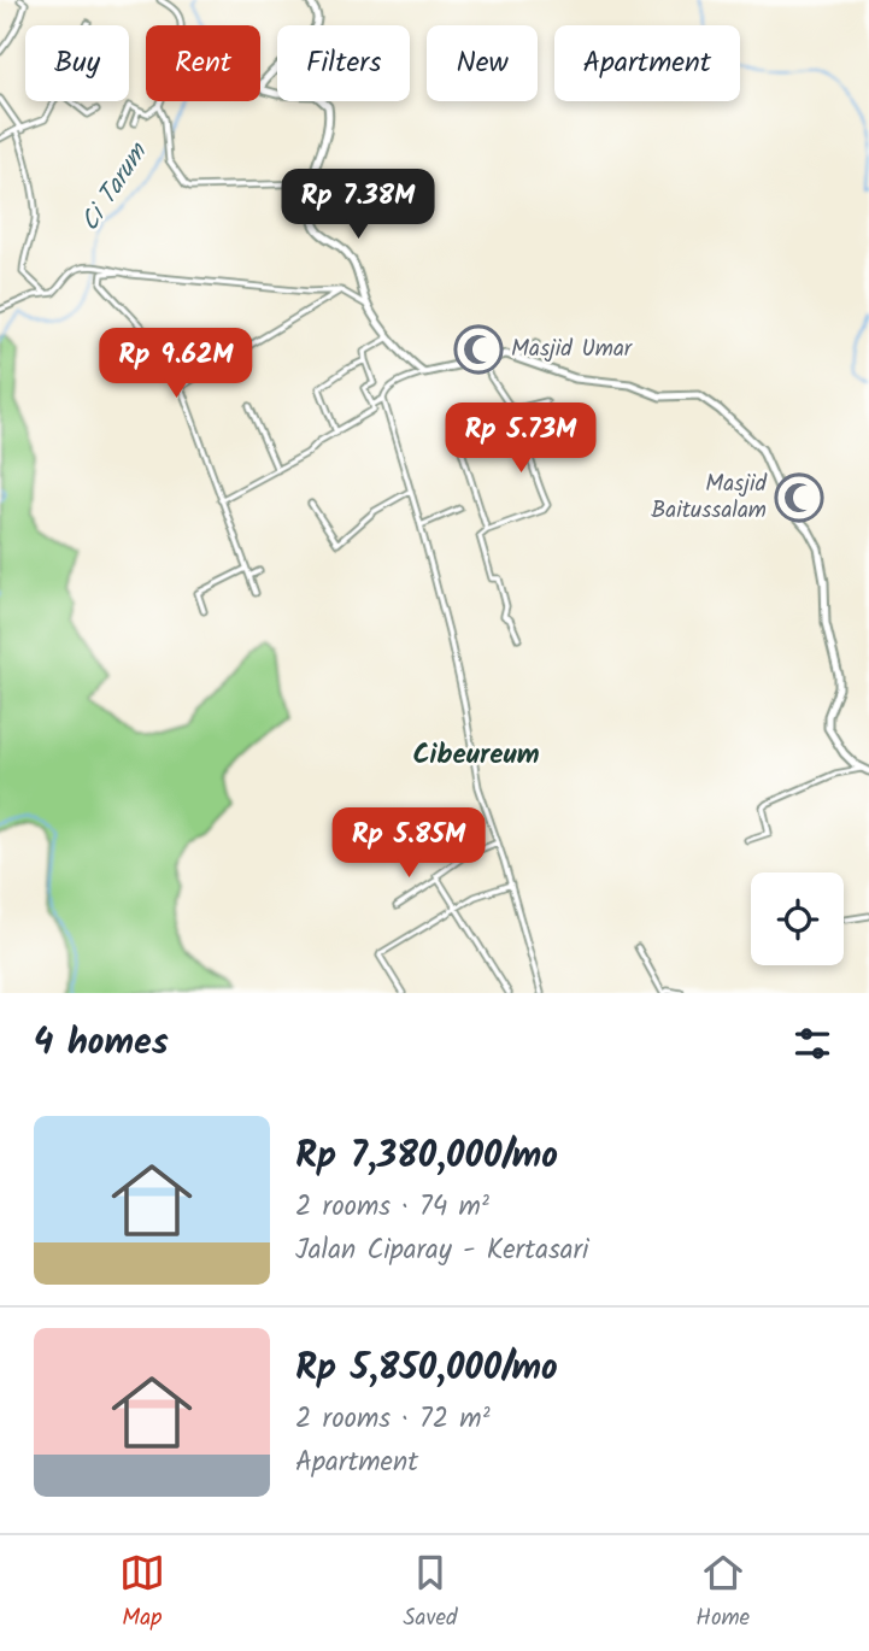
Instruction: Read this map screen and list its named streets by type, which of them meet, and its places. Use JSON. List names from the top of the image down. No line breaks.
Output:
{"districts":["Cibeureum"],"water":["Ci Tarum"],"places":{"mosque":["Masjid Umar","Masjid Baitussalam"]},"page":{"chip":["Buy","Rent","Filters","New","Apartment"],"price":["Rp 7.38M","Rp 9.62M","Rp 5.73M","Rp 5.85M"],"heading":"4 homes","list":[{"name":"Rp 7,380,000/mo","note":"2 rooms · 74 m² · Jalan Ciparay - Kertasari"},{"name":"Rp 5,850,000/mo","note":"2 rooms · 72 m² · Apartment"}],"tabs":["Map","Saved","Home"]}}
